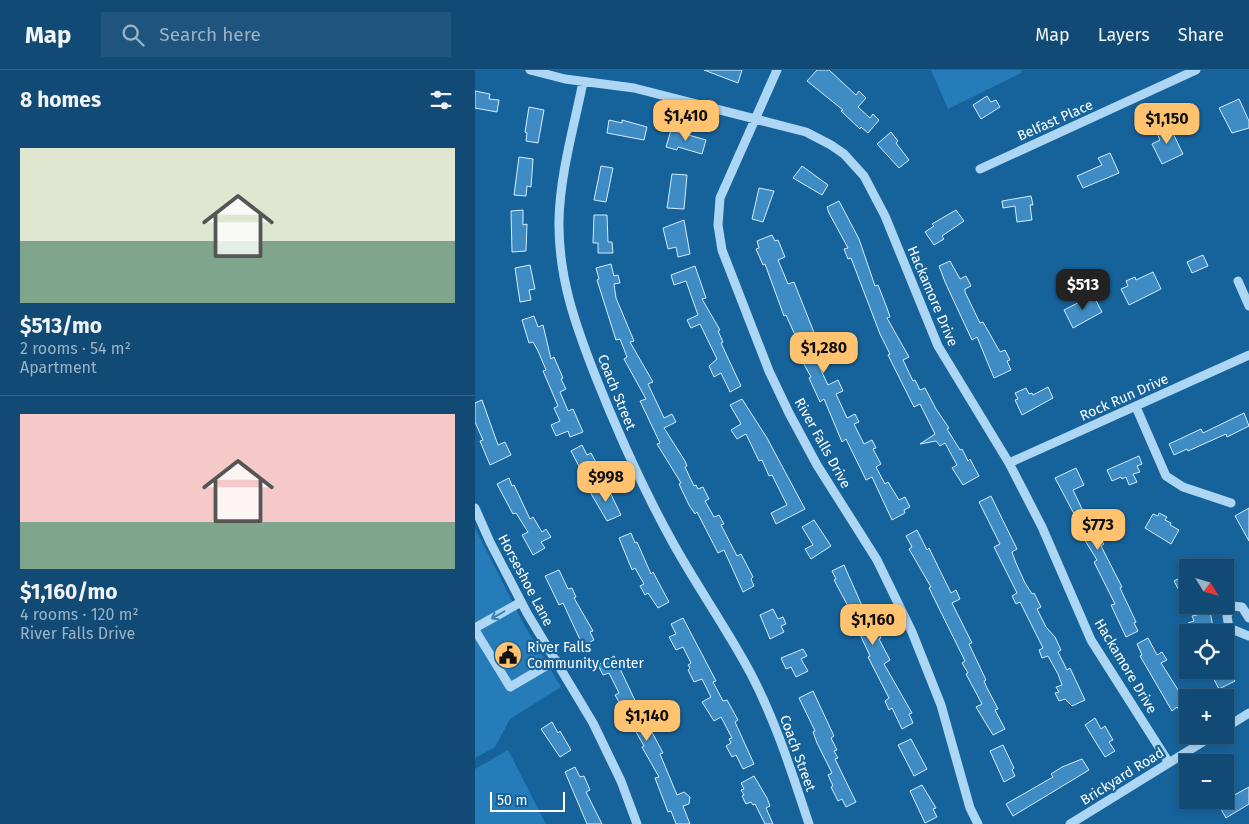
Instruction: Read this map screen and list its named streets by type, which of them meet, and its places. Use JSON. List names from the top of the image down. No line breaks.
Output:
{"streets":{"street":["Belfast Place","Hackamore Drive","Coach Street","Rock Run Drive","River Falls Drive","Horseshoe Lane","Brickyard Road"]},"crossings":[["Hackamore Drive","Coach Street"],["Hackamore Drive","Rock Run Drive"],["Hackamore Drive","River Falls Drive"],["Hackamore Drive","Brickyard Road"]],"places":{"public building":["River Falls Community Center"]},"scale_bar":"50 m","north":"bottom right","page":{"header":"Map","search":"Search here","nav":["Map","Layers","Share"],"heading":"8 homes","price":["$1,410","$1,150","$513","$1,280","$998","$773","$1,160","$1,140"],"list":[{"name":"$513/mo","note":"2 rooms · 54 m² · Apartment"},{"name":"$1,160/mo","note":"4 rooms · 120 m² · River Falls Drive"}],"map_buttons":["+","−"],"scale":"50 m"}}
